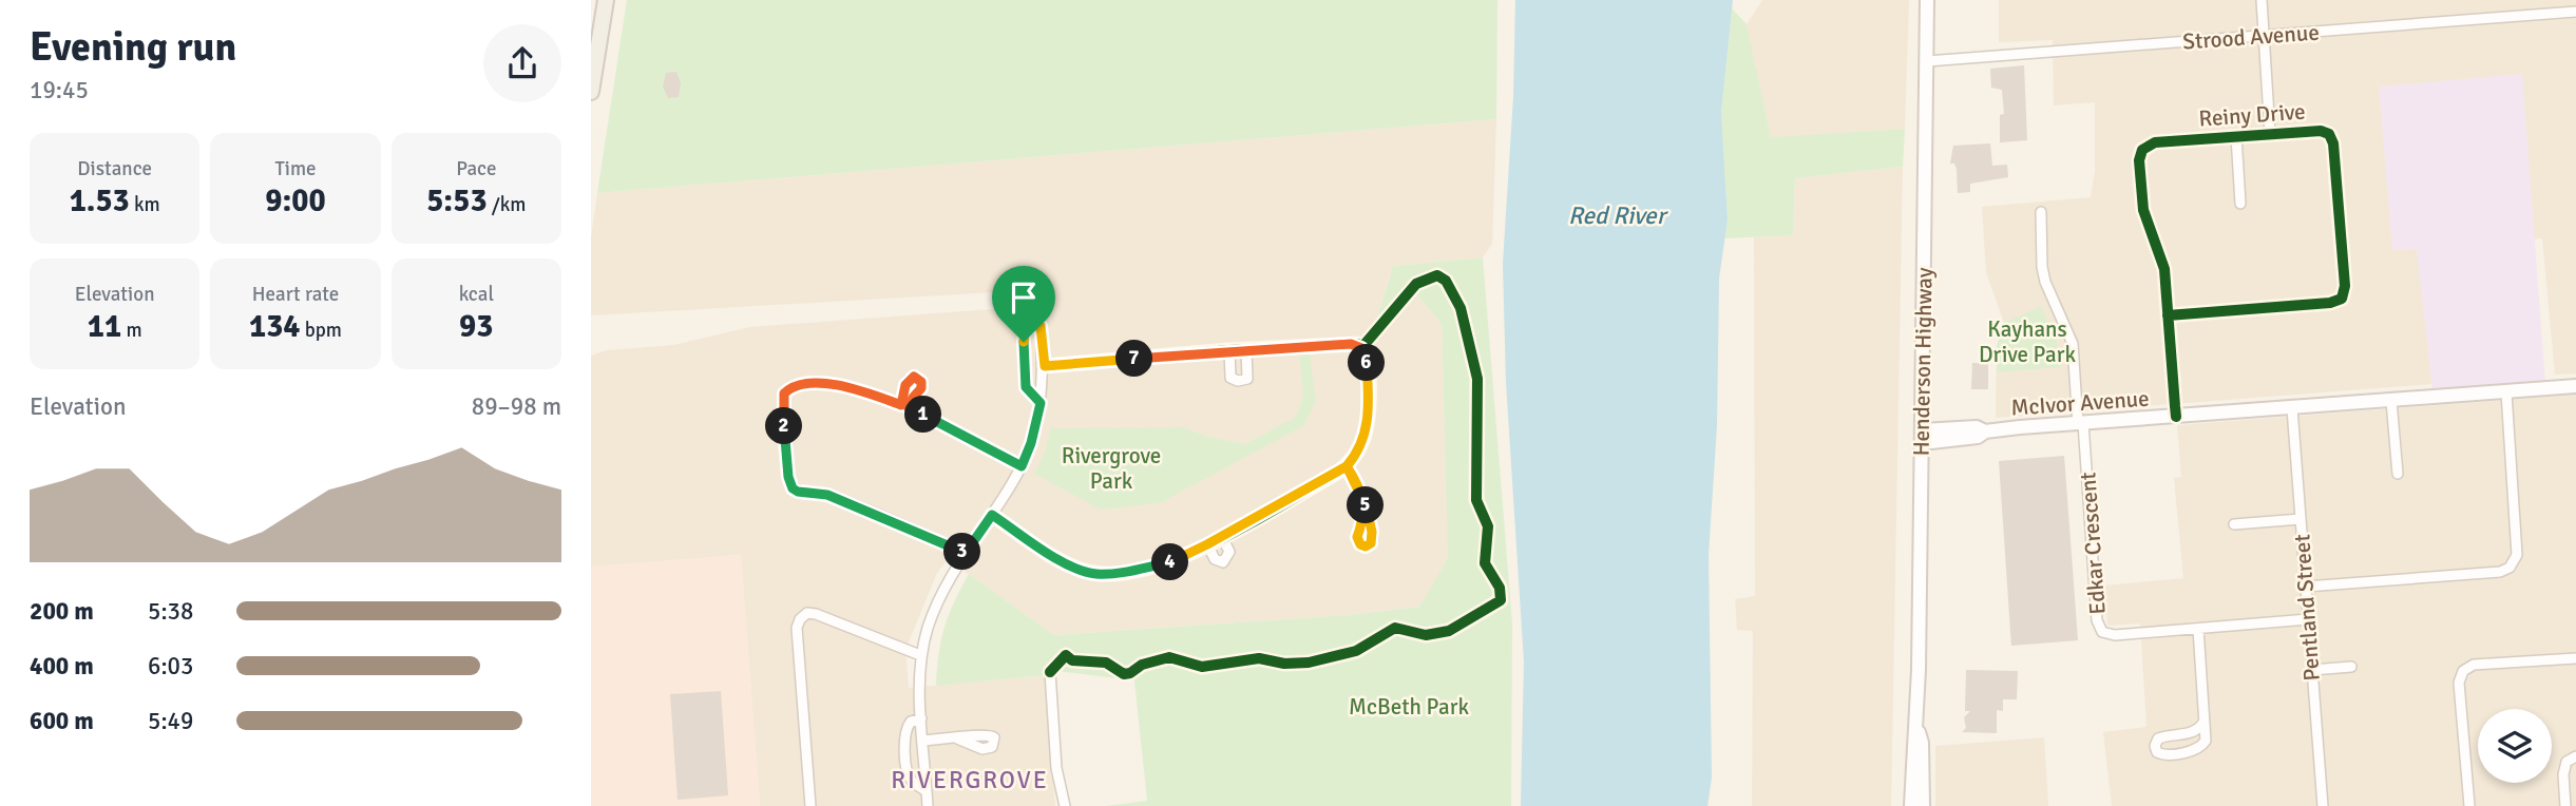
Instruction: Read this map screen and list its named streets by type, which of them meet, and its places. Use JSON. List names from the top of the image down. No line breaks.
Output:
{"streets":{"main road":["Henderson Highway","McIvor Avenue"],"street":["Strood Avenue","Reiny Drive","Edkar Crescent","Pentland Street"]},"crossings":[["Strood Avenue","Henderson Highway"],["Reiny Drive","McIvor Avenue"],["Henderson Highway","McIvor Avenue"],["McIvor Avenue","Edkar Crescent"],["McIvor Avenue","Pentland Street"],["Edkar Crescent","Pentland Street"]],"districts":["RIVERGROVE"],"water":["Red River"],"parks":["Kayhans Drive Park","Rivergrove Park","McBeth Park"],"page":{"heading":["Evening run","19:45"],"stats":[["Distance","1.53 km"],["Time","9:00"],["Pace","5:53 /km"],["Elevation","11 m"],["Heart rate","134 bpm"],["kcal","93"]],"pins":["7","6","1","2","5","3","4"],"chart":["Elevation","89–98 m"],"list":[{"name":"200 m","note":"5:38"},{"name":"400 m","note":"6:03"},{"name":"600 m","note":"5:49"}]}}
